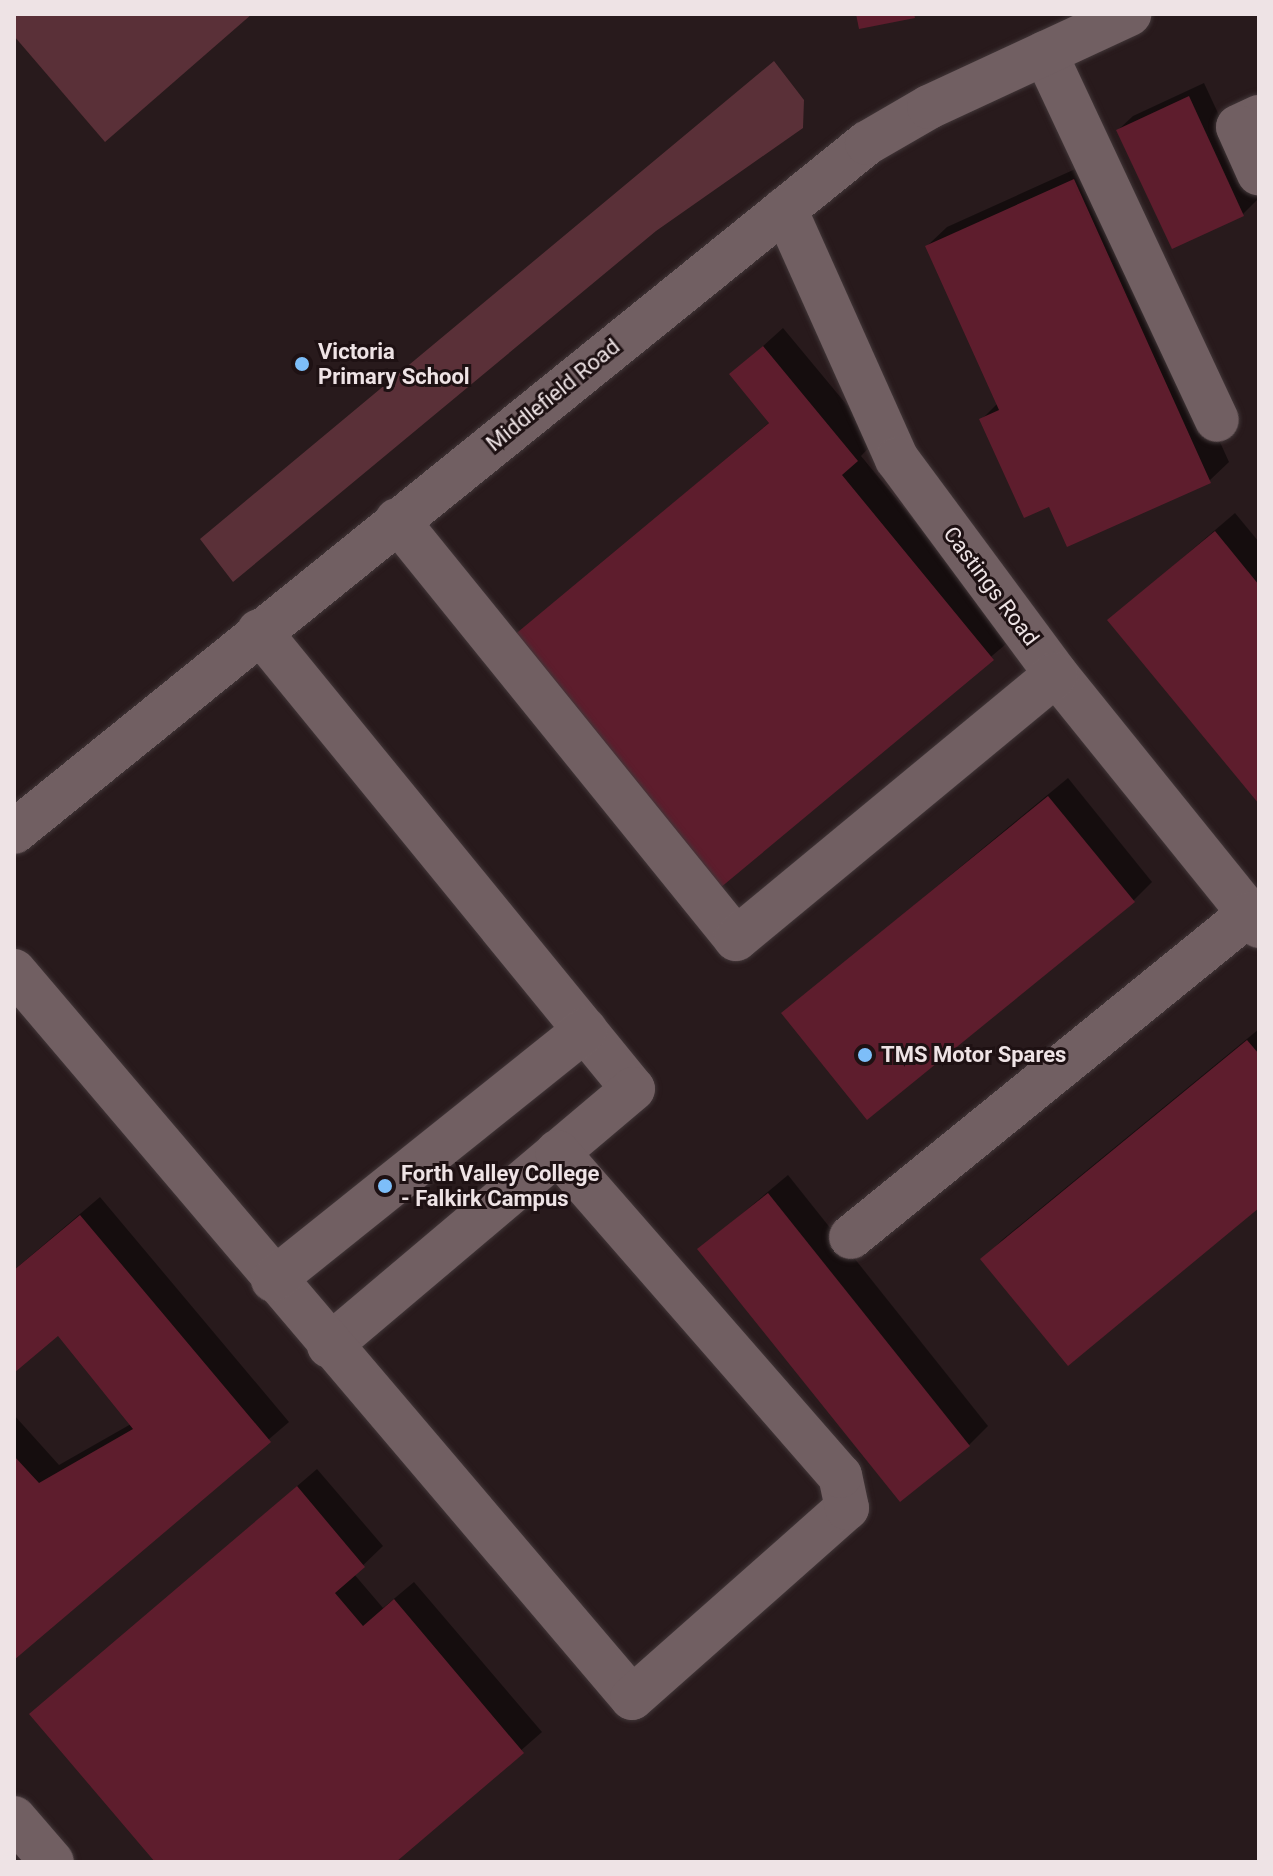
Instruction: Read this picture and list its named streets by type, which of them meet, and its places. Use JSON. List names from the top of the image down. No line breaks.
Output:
{"streets":{"street":["Middlefield Road","Castings Road"]},"crossings":[["Middlefield Road","Castings Road"]],"places":["Victoria Primary School","TMS Motor Spares","Forth Valley College - Falkirk Campus"]}
